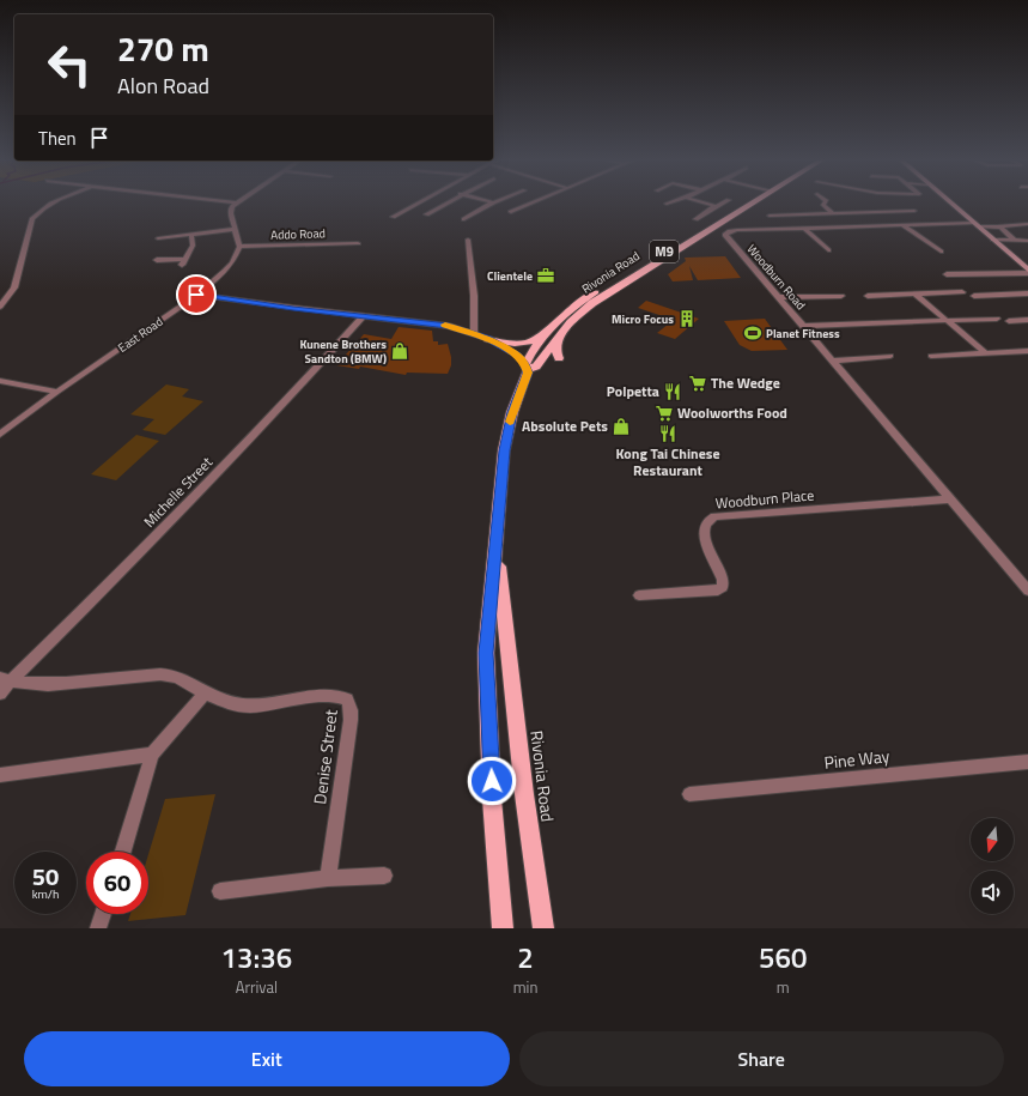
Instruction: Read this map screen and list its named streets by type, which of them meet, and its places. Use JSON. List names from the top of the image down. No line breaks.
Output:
{"streets":{"main road":["M9","Rivonia Road"],"street":["Addo Road","Woodburn Road","East Road","Michelle Street","Woodburn Place","Denise Street","Pine Way"]},"crossings":[["Addo Road","East Road"],["Woodburn Road","Woodburn Place"],["Michelle Street","Denise Street"]],"places":{"office":["Clientele"],"building":["Micro Focus"],"sports":["Planet Fitness"],"shop":["Kunene Brothers Sandton (BMW)","Absolute Pets"],"supermarket":["The Wedge","Woolworths Food"],"restaurant":["Polpetta","Kong Tai Chinese Restaurant"]},"north":"bottom","page":{"turn":["270 m","Alon Road"],"then":"Then","speed":"50 km/h","limit":"60","eta":["13:36","Arrival","2","min","560","m"],"buttons":["Exit","Share"]}}
